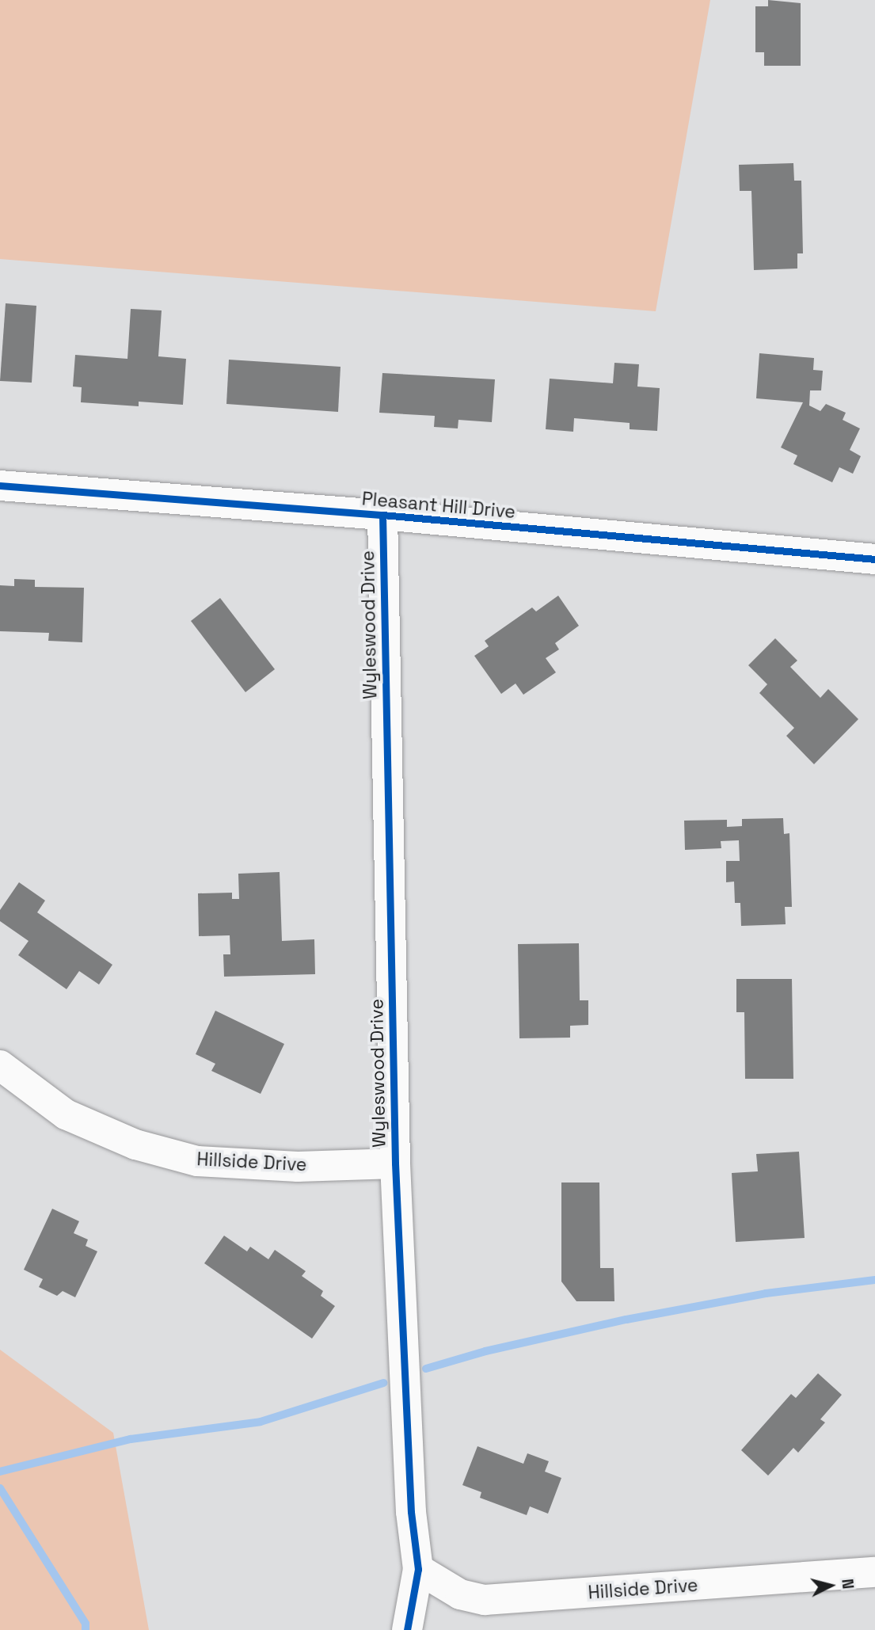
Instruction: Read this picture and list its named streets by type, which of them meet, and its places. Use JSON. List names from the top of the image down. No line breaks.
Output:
{"streets":{"street":["Pleasant Hill Drive","Wyleswood Drive","Hillside Drive"]},"crossings":[["Pleasant Hill Drive","Wyleswood Drive"],["Wyleswood Drive","Hillside Drive"]],"north":"right"}
